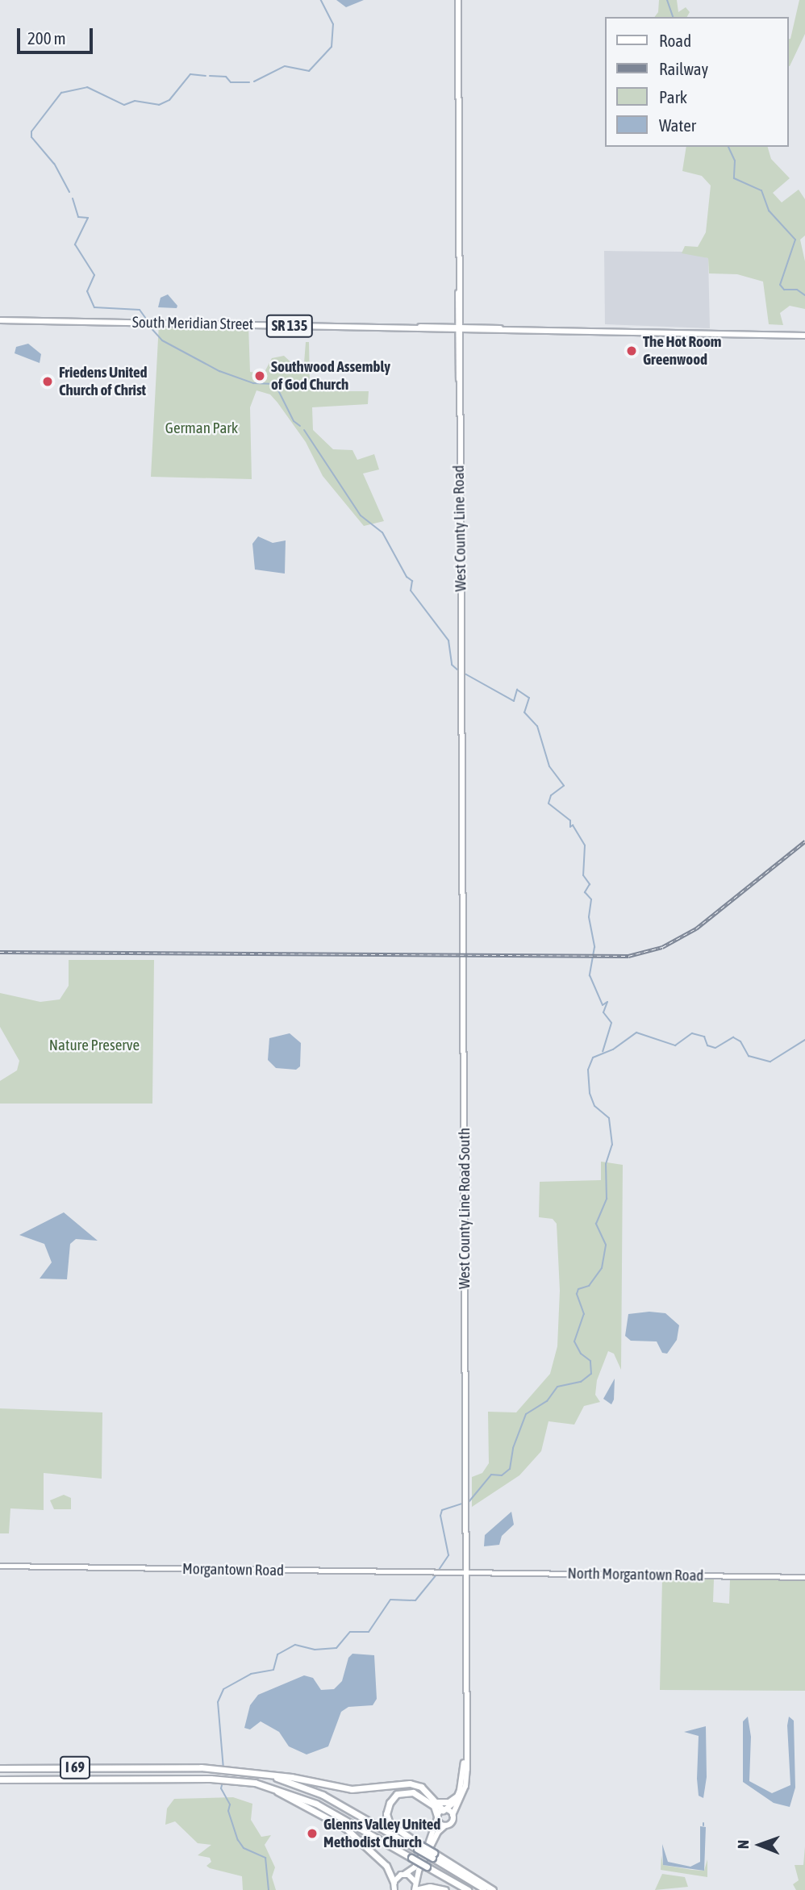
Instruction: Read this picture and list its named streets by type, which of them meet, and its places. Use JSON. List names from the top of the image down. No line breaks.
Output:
{"streets":{"highway":["I 69"],"main road":["South Meridian Street","SR 135","West County Line Road","West County Line Road South","Morgantown Road","North Morgantown Road"]},"crossings":[["South Meridian Street","SR 135"],["South Meridian Street","West County Line Road"],["SR 135","West County Line Road"],["West County Line Road","West County Line Road South"],["West County Line Road South","Morgantown Road"],["West County Line Road South","North Morgantown Road"],["Morgantown Road","North Morgantown Road"]],"parks":["German Park","Nature Preserve"],"places":["The Hot Room Greenwood","Southwood Assembly of God Church","Friedens United Church of Christ","Glenns Valley United Methodist Church"],"legend":["Road","Railway","Park","Water"],"scale_bar":"200 m","north":"left"}
